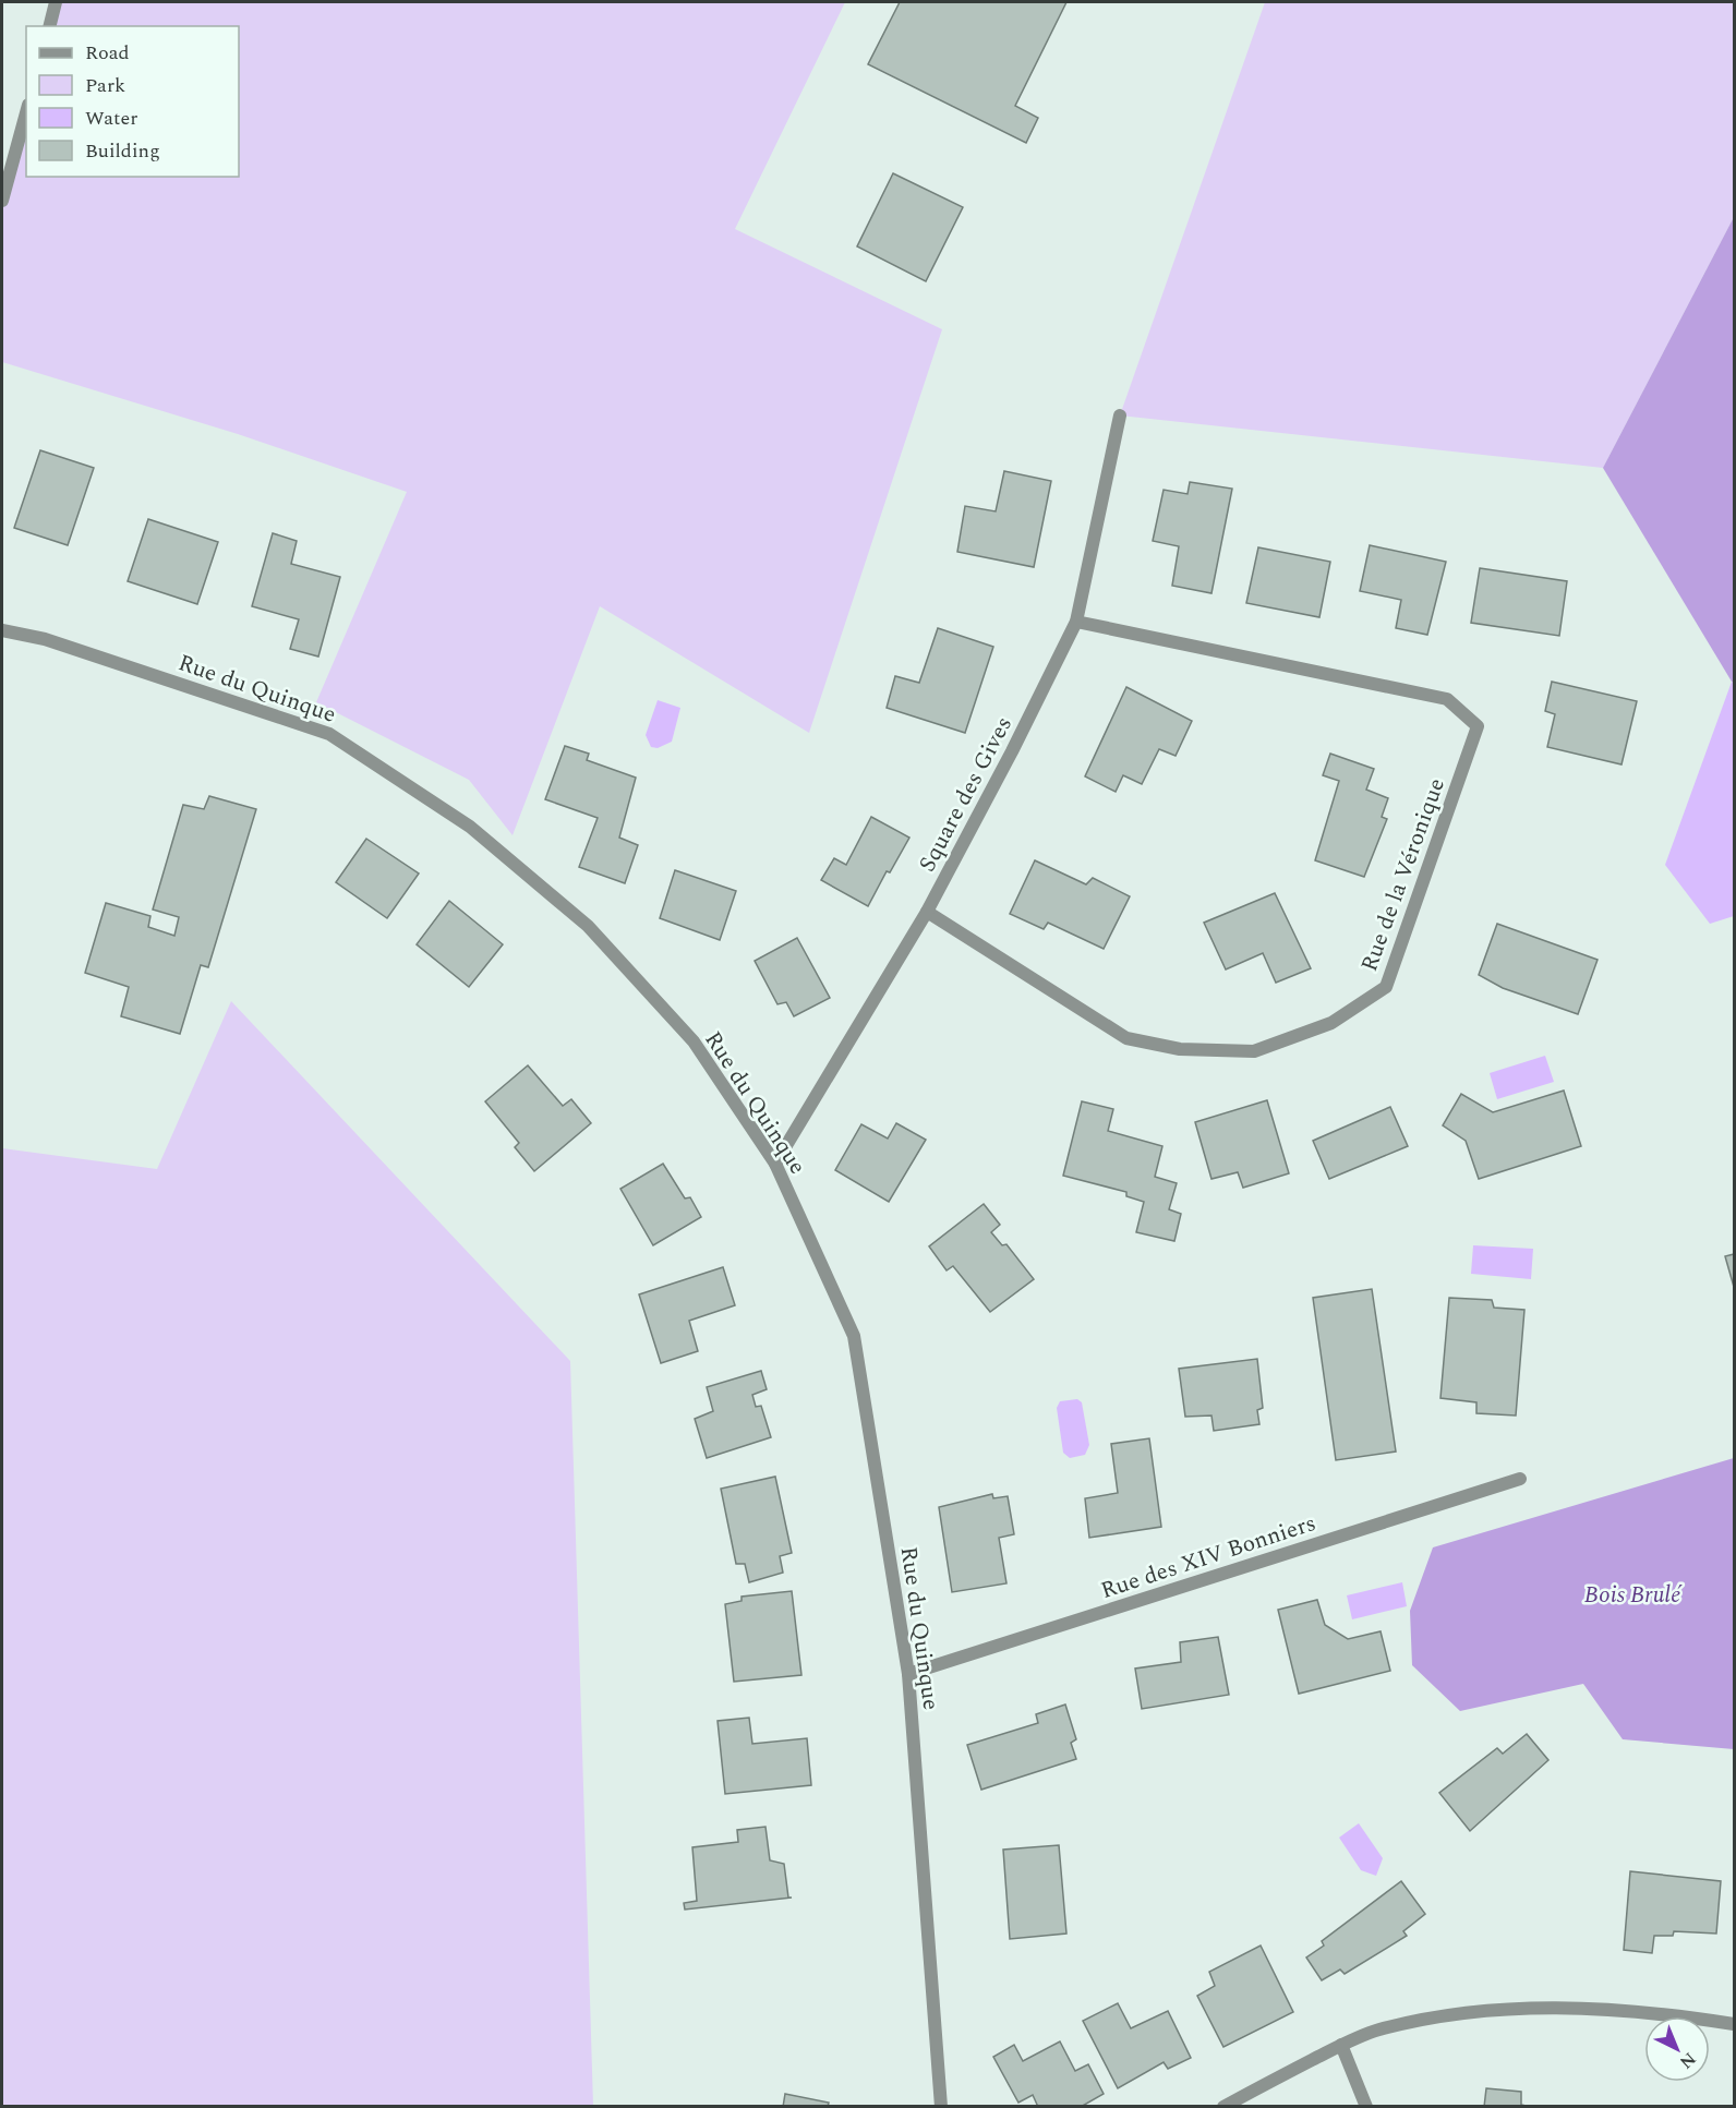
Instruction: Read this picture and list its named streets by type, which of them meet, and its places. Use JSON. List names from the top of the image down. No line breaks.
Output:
{"streets":{"street":["Rue du Quinque","Square des Gives","Rue de la Véronique","Rue des XIV Bonniers"]},"crossings":[["Rue du Quinque","Square des Gives"],["Rue du Quinque","Rue des XIV Bonniers"],["Square des Gives","Rue de la Véronique"]],"parks":["Bois Brulé"],"legend":["Road","Park","Water","Building"],"north":"bottom right"}
